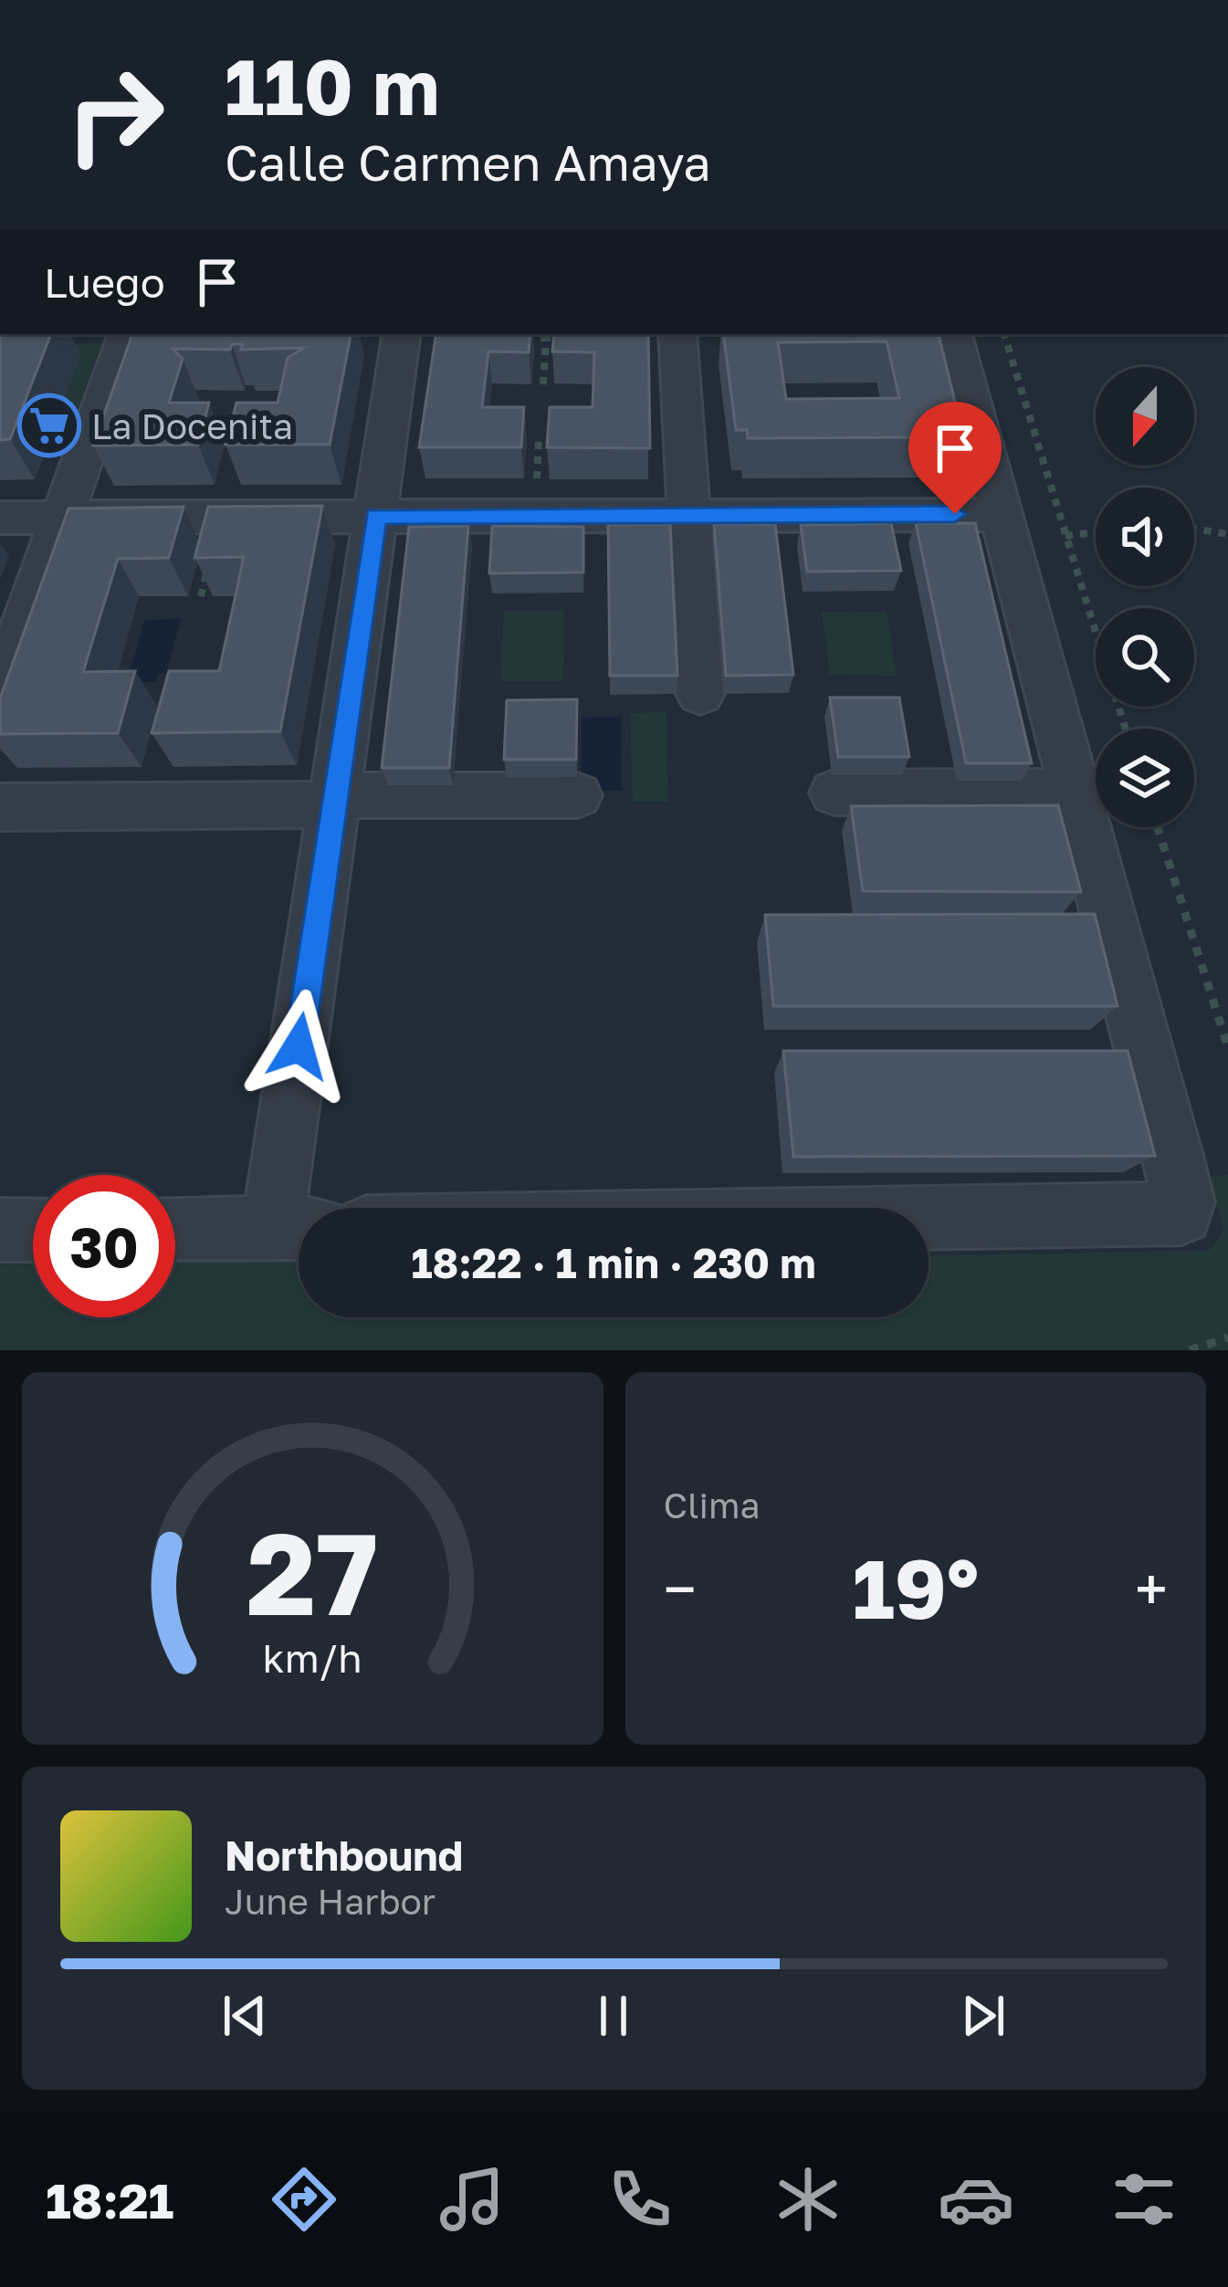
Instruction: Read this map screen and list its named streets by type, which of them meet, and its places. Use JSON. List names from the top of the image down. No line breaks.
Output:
{"places":{"supermarket":["La Docenita"]},"north":"bottom","page":{"turn":["110 m","Calle Carmen Amaya"],"then":"Luego","limit":"30","trip":"18:22 · 1 min · 230 m","tile":"Clima","heat":["−","19°","+"],"song":["Northbound","June Harbor"],"tabs":"18:21","gauge":["27","km/h"]}}
